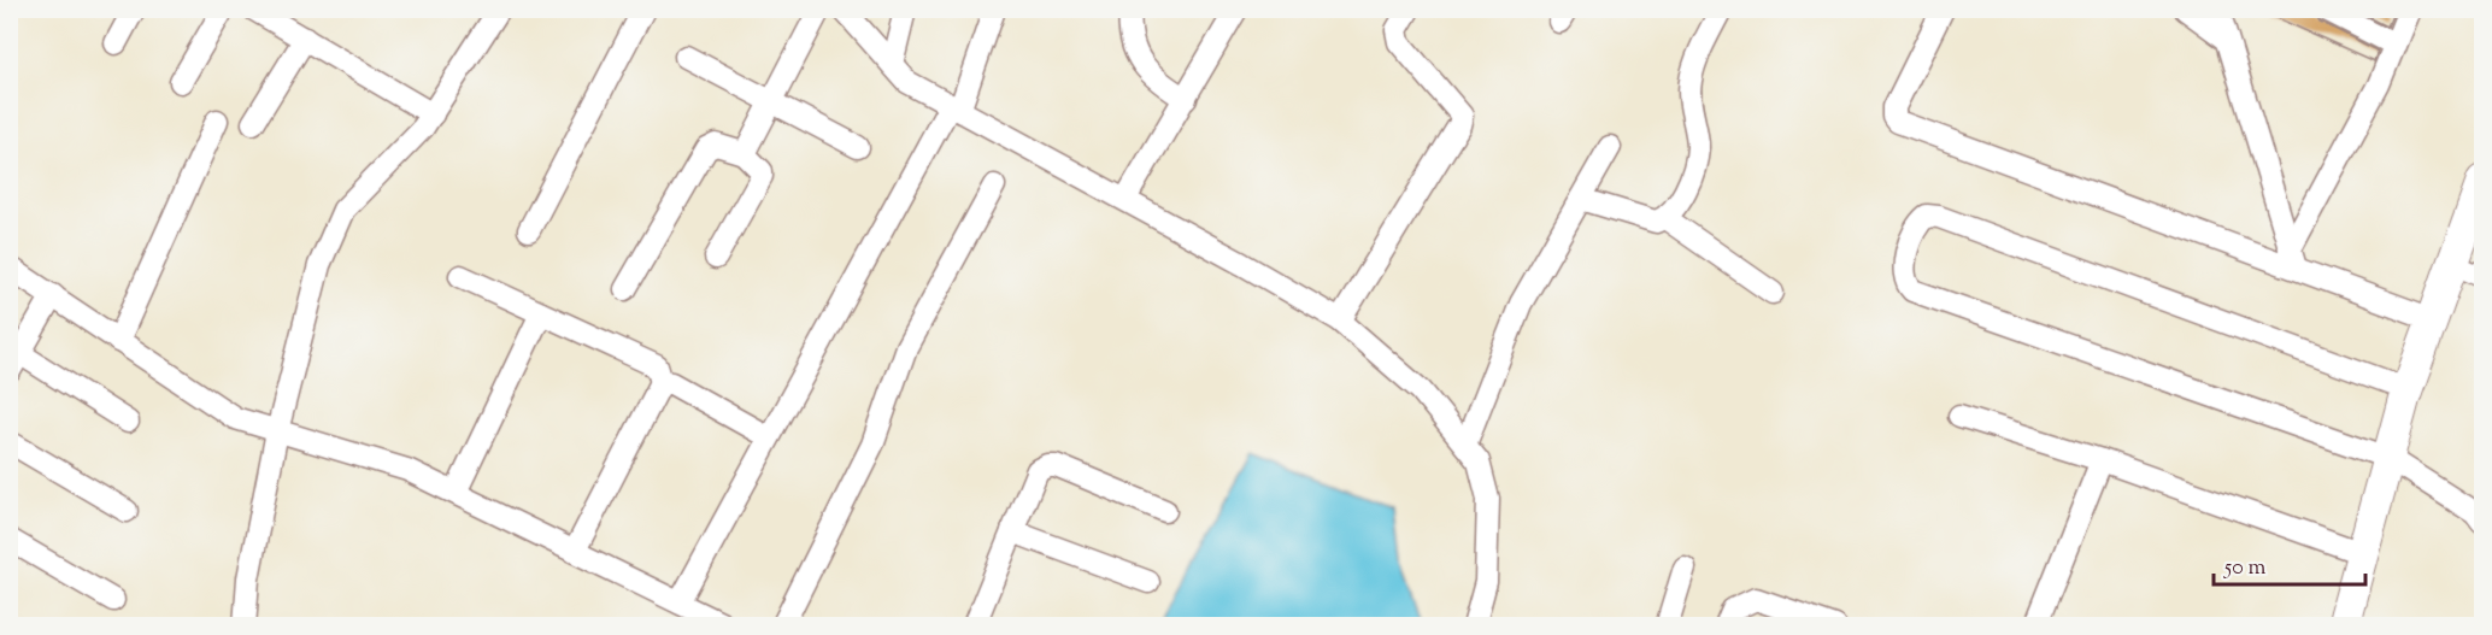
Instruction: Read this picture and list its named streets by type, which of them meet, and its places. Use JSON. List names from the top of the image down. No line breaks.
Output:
{"scale_bar":"50 m"}
